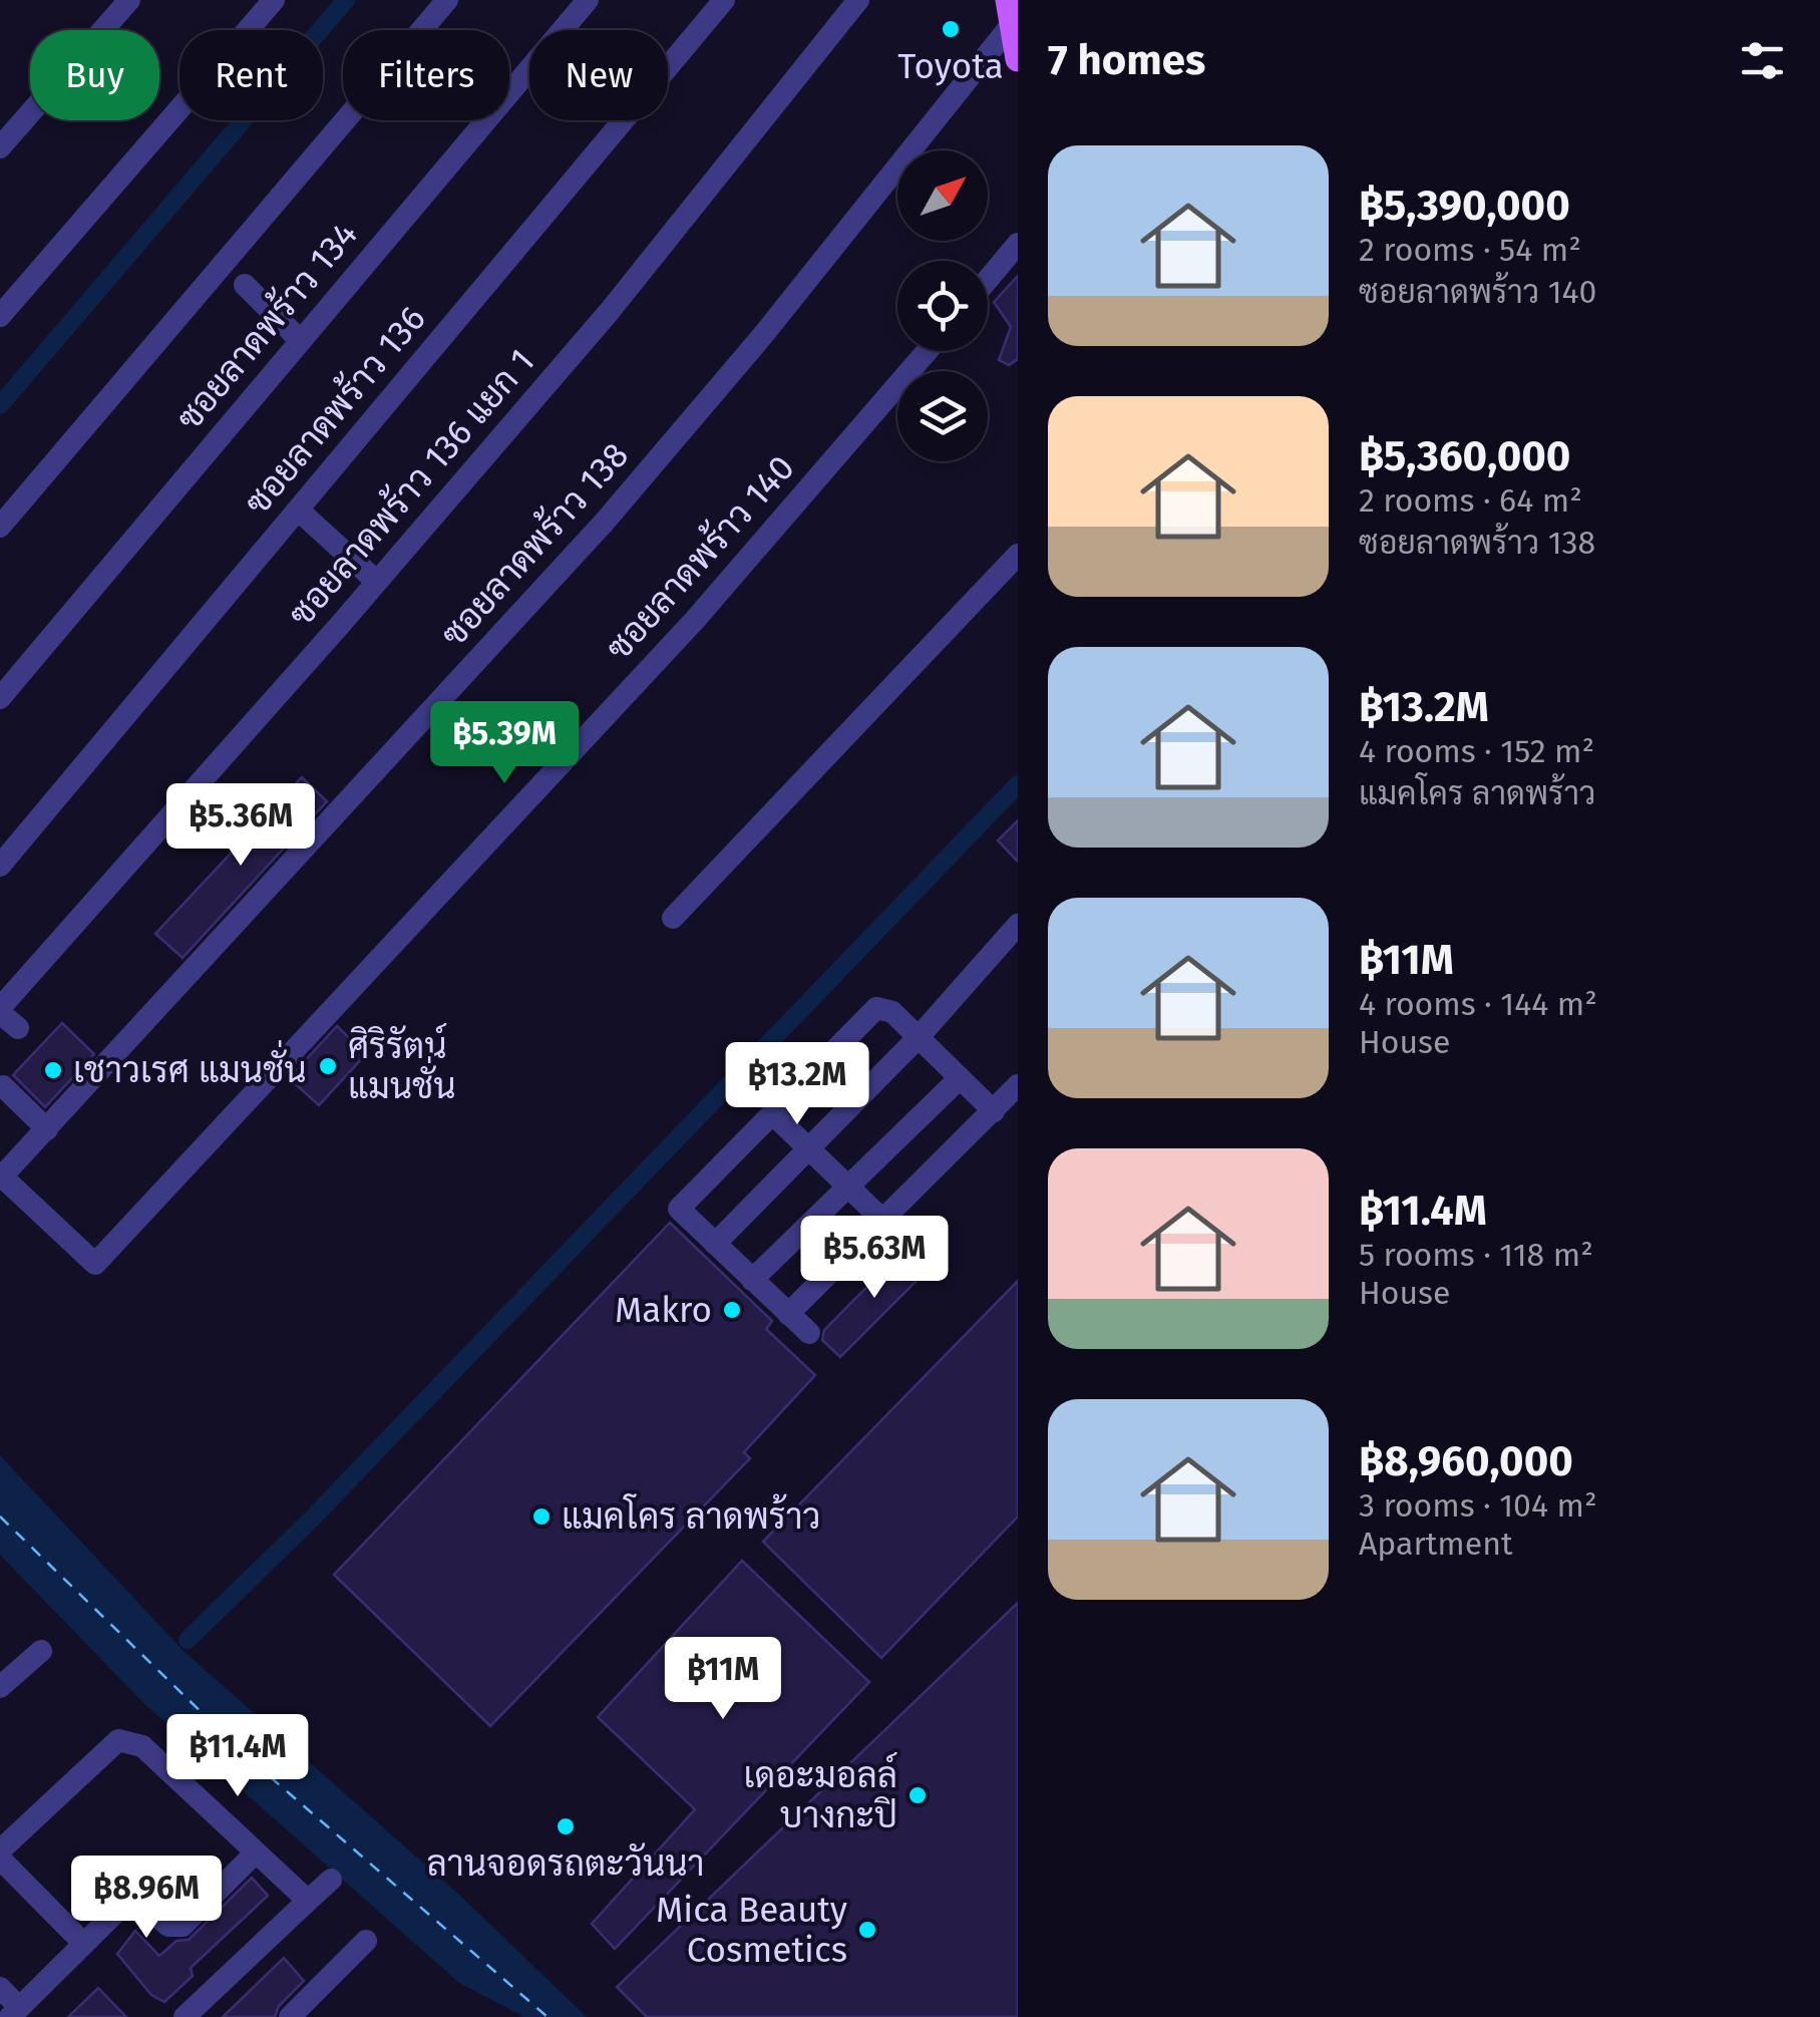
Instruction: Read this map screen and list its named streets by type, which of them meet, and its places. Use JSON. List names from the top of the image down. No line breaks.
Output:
{"streets":{"street":["ซอยลาดพร้าว 134","ซอยลาดพร้าว 136","ซอยลาดพร้าว 136 แยก 1","ซอยลาดพร้าว 138","ซอยลาดพร้าว 140"]},"crossings":[["ซอยลาดพร้าว 138","ซอยลาดพร้าว 140"]],"places":["Toyota","ศิริรัตน์ แมนชั่น","เชาวเรศ แมนชั่น","Makro","แมคโคร ลาดพร้าว","เดอะมอลล์ บางกะปิ","ลานจอดรถตะวันนา","Mica Beauty Cosmetics"],"north":"top right","page":{"heading":"7 homes","chip":["Buy","Rent","Filters","New"],"list":[{"name":"฿5,390,000","note":"2 rooms · 54 m² · ซอยลาดพร้าว 140"},{"name":"฿5,360,000","note":"2 rooms · 64 m² · ซอยลาดพร้าว 138"},{"name":"฿13.2M","note":"4 rooms · 152 m² · แมคโคร ลาดพร้าว"},{"name":"฿11M","note":"4 rooms · 144 m² · House"},{"name":"฿11.4M","note":"5 rooms · 118 m² · House"},{"name":"฿8,960,000","note":"3 rooms · 104 m² · Apartment"}],"price":["฿5.39M","฿5.36M","฿13.2M","฿5.63M","฿11M","฿11.4M","฿8.96M"]}}
